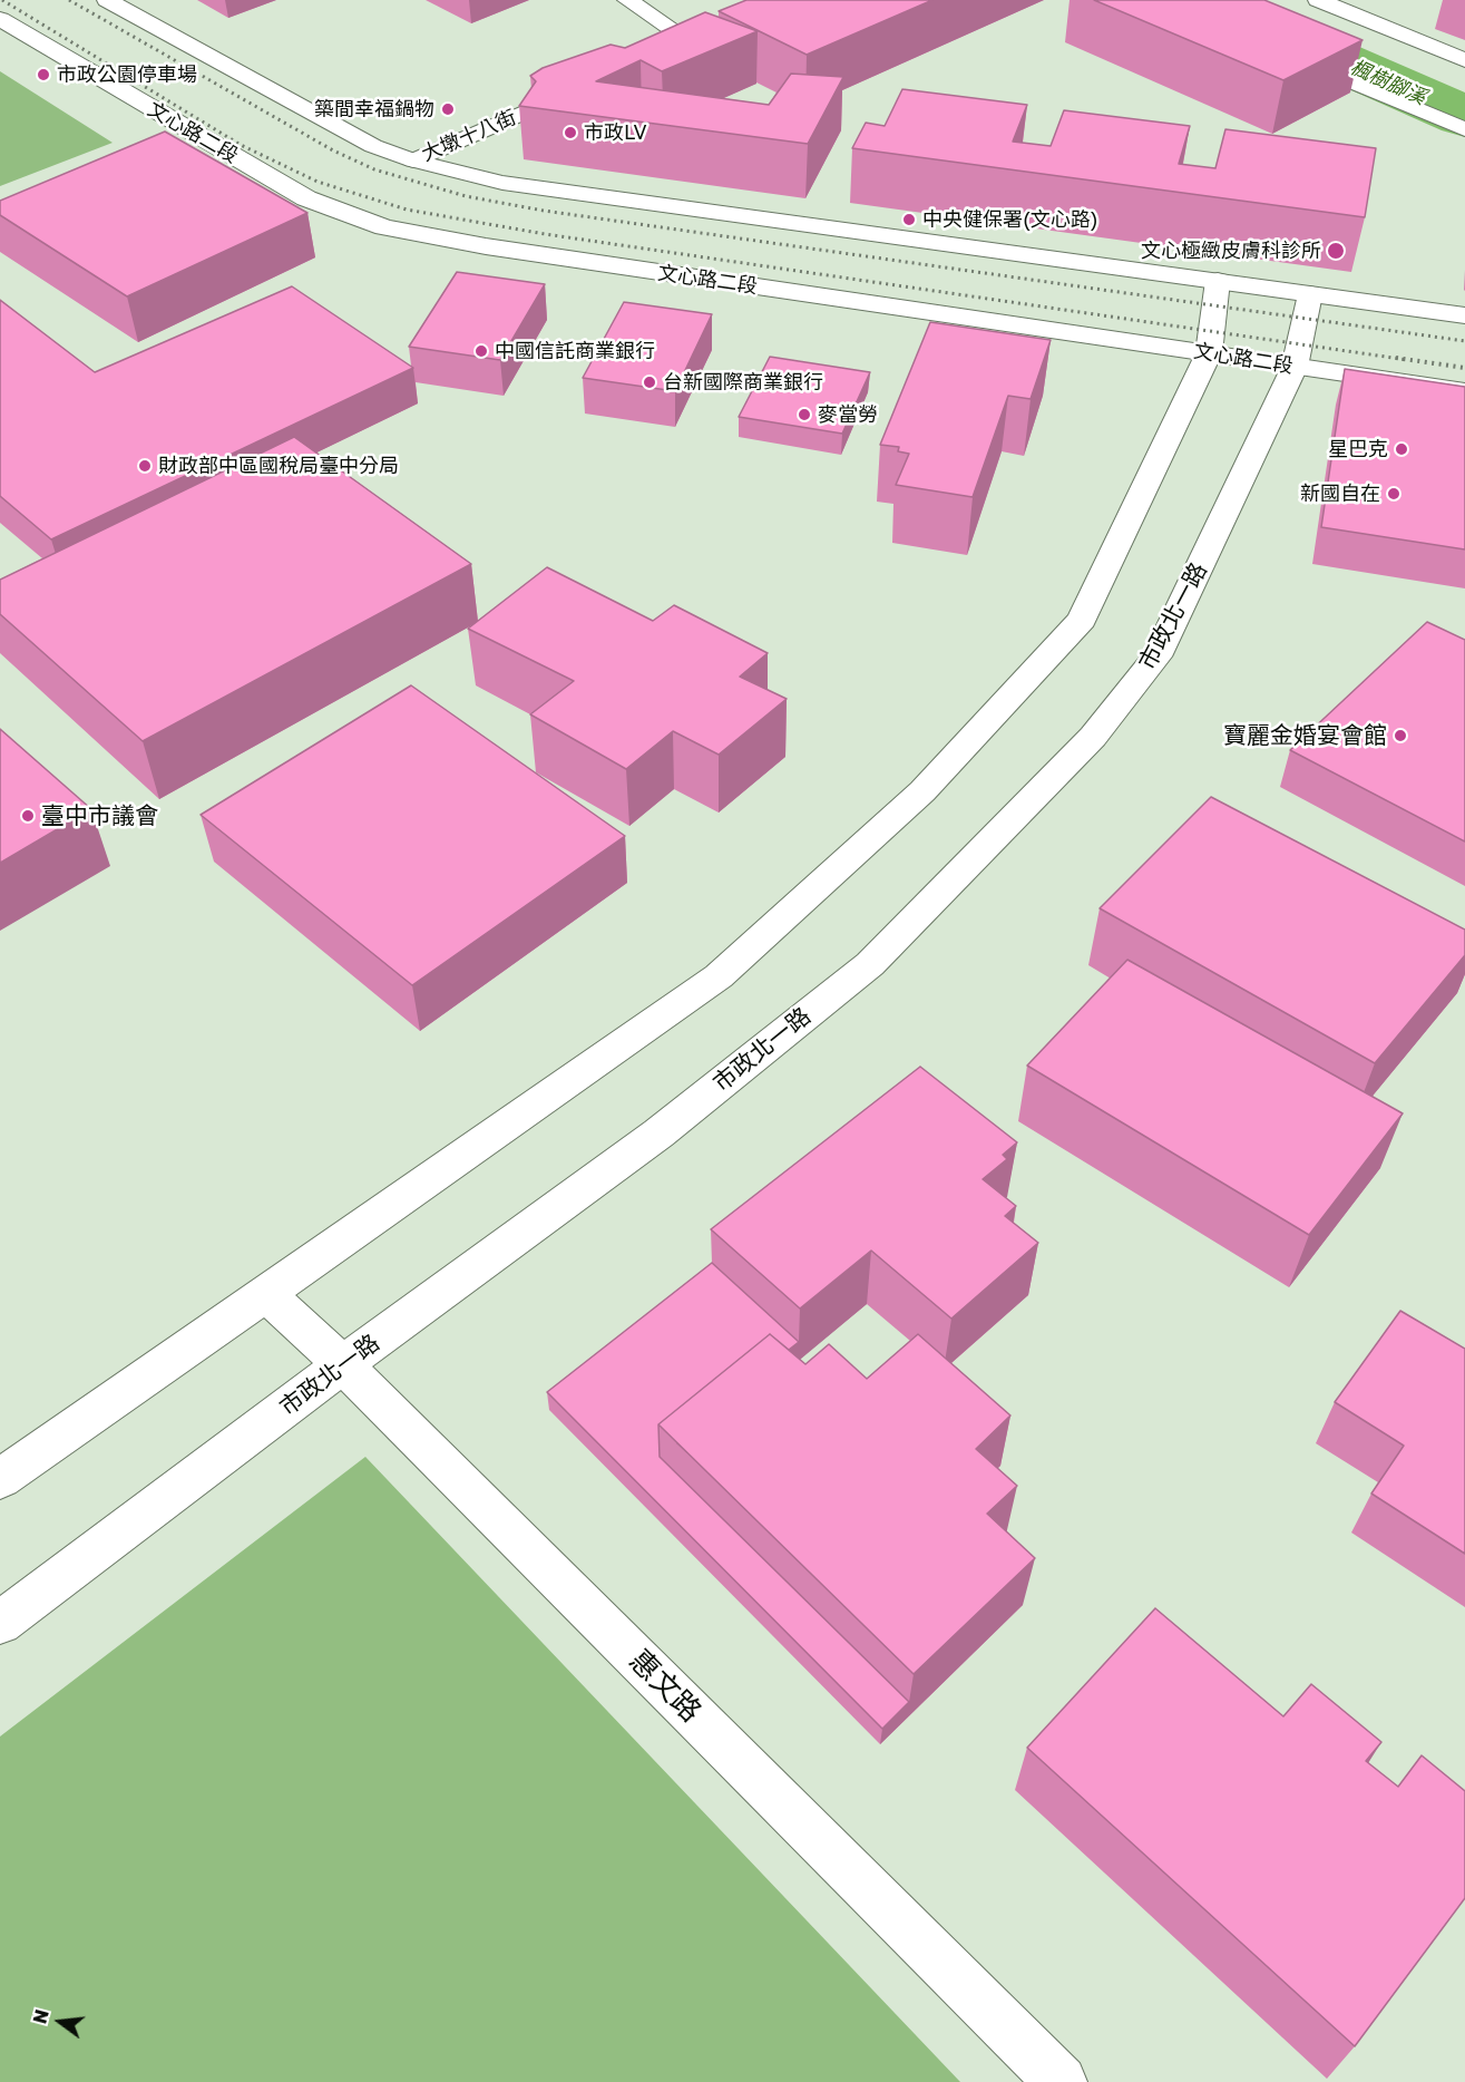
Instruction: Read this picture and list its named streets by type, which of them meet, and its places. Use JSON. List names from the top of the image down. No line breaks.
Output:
{"streets":{"street":["文心路二段","大墩十八街","市政北一路","惠文路"]},"crossings":[["文心路二段","市政北一路"],["市政北一路","惠文路"]],"water":["楓樹腳溪"],"places":["市政公園停車場","築間幸福鍋物","市政LV","中央健保署(文心路)","文心極緻皮膚科診所","中國信託商業銀行","台新國際商業銀行","麥當勞","星巴克","財政部中區國稅局臺中分局","新國自在","寶麗金婚宴會館","臺中市議會"],"north":"left"}
